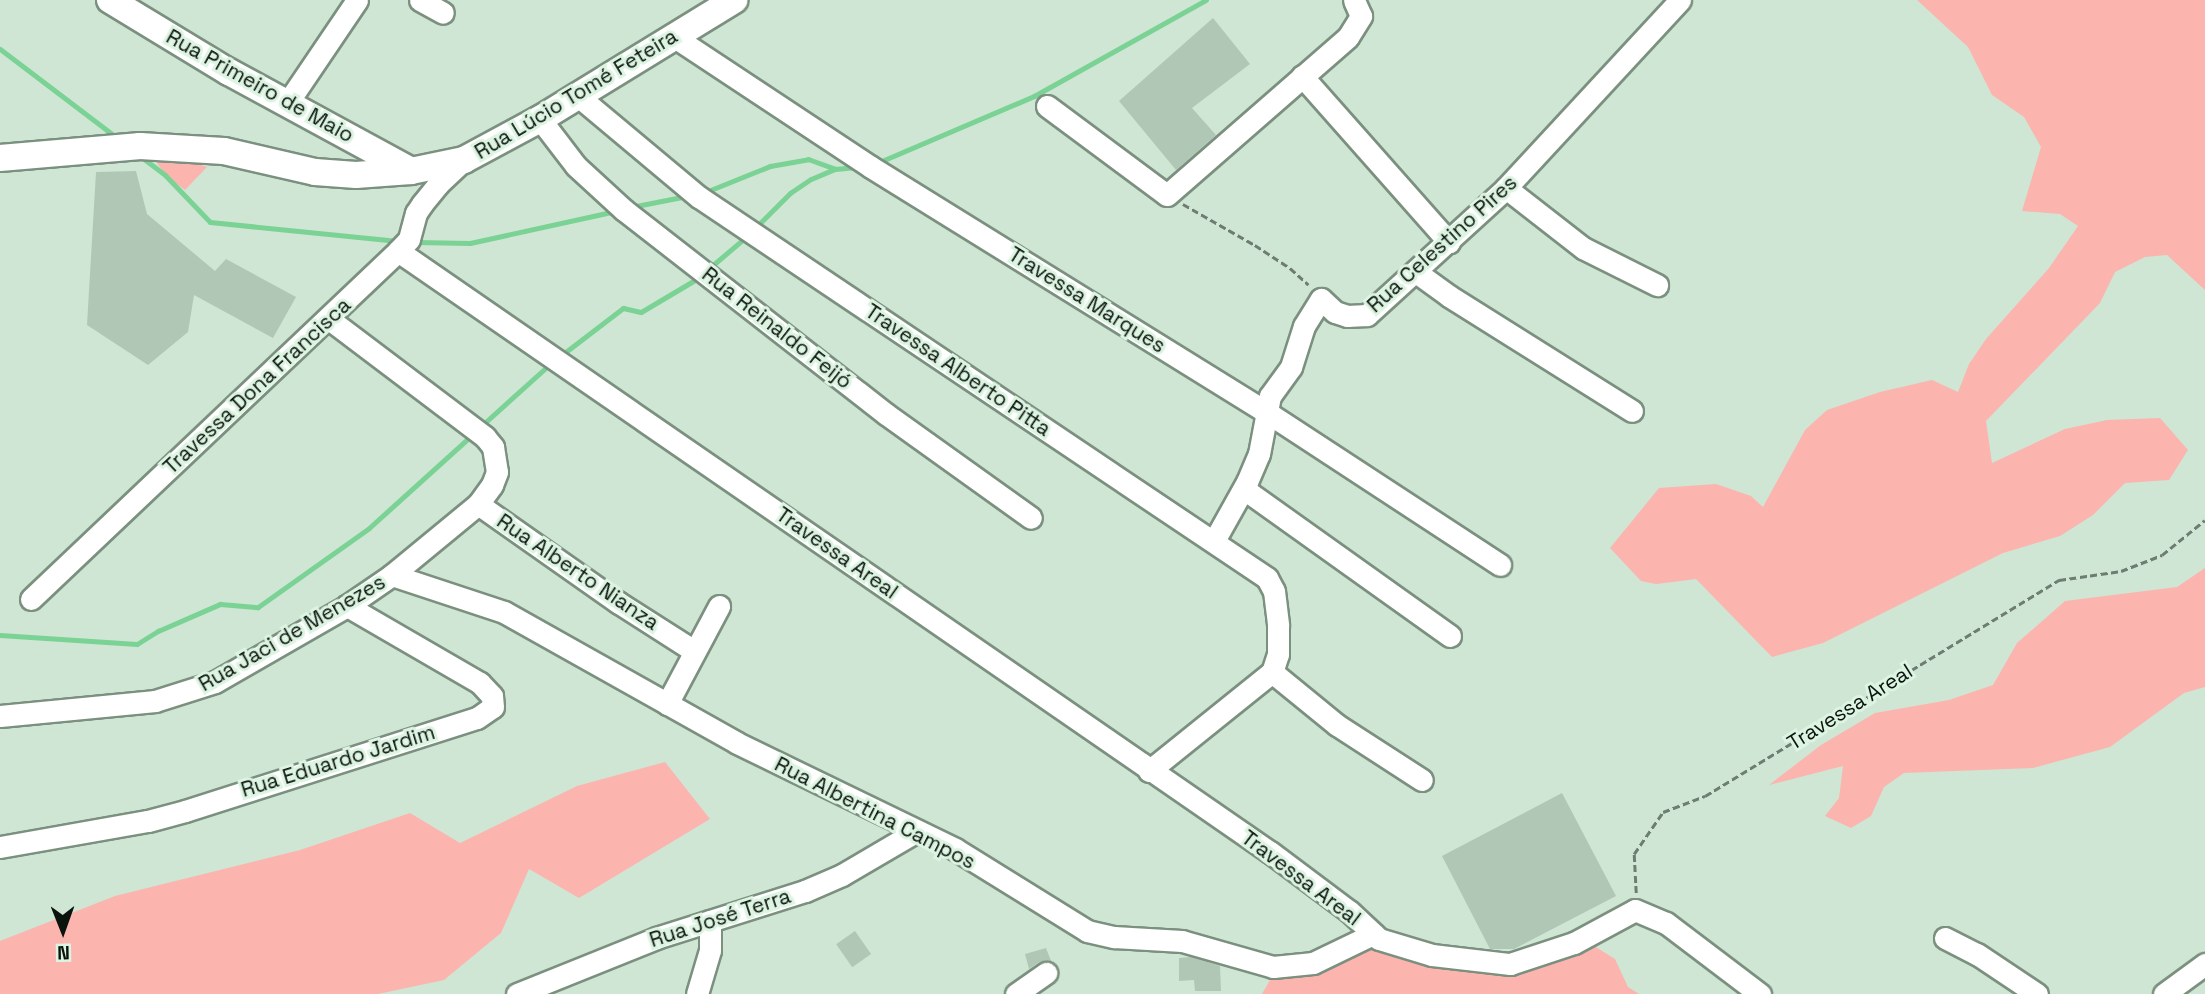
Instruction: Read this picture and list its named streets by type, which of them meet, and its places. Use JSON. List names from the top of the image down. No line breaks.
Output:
{"streets":{"main road":["Rua Primeiro de Maio","Rua Lúcio Tomé Feteira"],"street":["Rua Celestino Pires","Travessa Marques","Rua Reinaldo Feijó","Travessa Alberto Pitta","Travessa Dona Francisca","Travessa Areal","Rua Alberto Nianza","Rua Jaci de Menezes","Rua Eduardo Jardim","Rua Albertina Campos","Rua José Terra"]},"crossings":[["Rua Primeiro de Maio","Rua Lúcio Tomé Feteira"],["Rua Lúcio Tomé Feteira","Travessa Marques"],["Rua Lúcio Tomé Feteira","Rua Reinaldo Feijó"],["Rua Lúcio Tomé Feteira","Travessa Alberto Pitta"],["Rua Lúcio Tomé Feteira","Travessa Dona Francisca"],["Travessa Dona Francisca","Travessa Areal"],["Travessa Dona Francisca","Rua Alberto Nianza"],["Travessa Areal","Rua Albertina Campos"],["Rua Alberto Nianza","Rua Jaci de Menezes"],["Rua Jaci de Menezes","Rua Eduardo Jardim"],["Rua Jaci de Menezes","Rua Albertina Campos"],["Rua Albertina Campos","Rua José Terra"]],"north":"bottom"}
